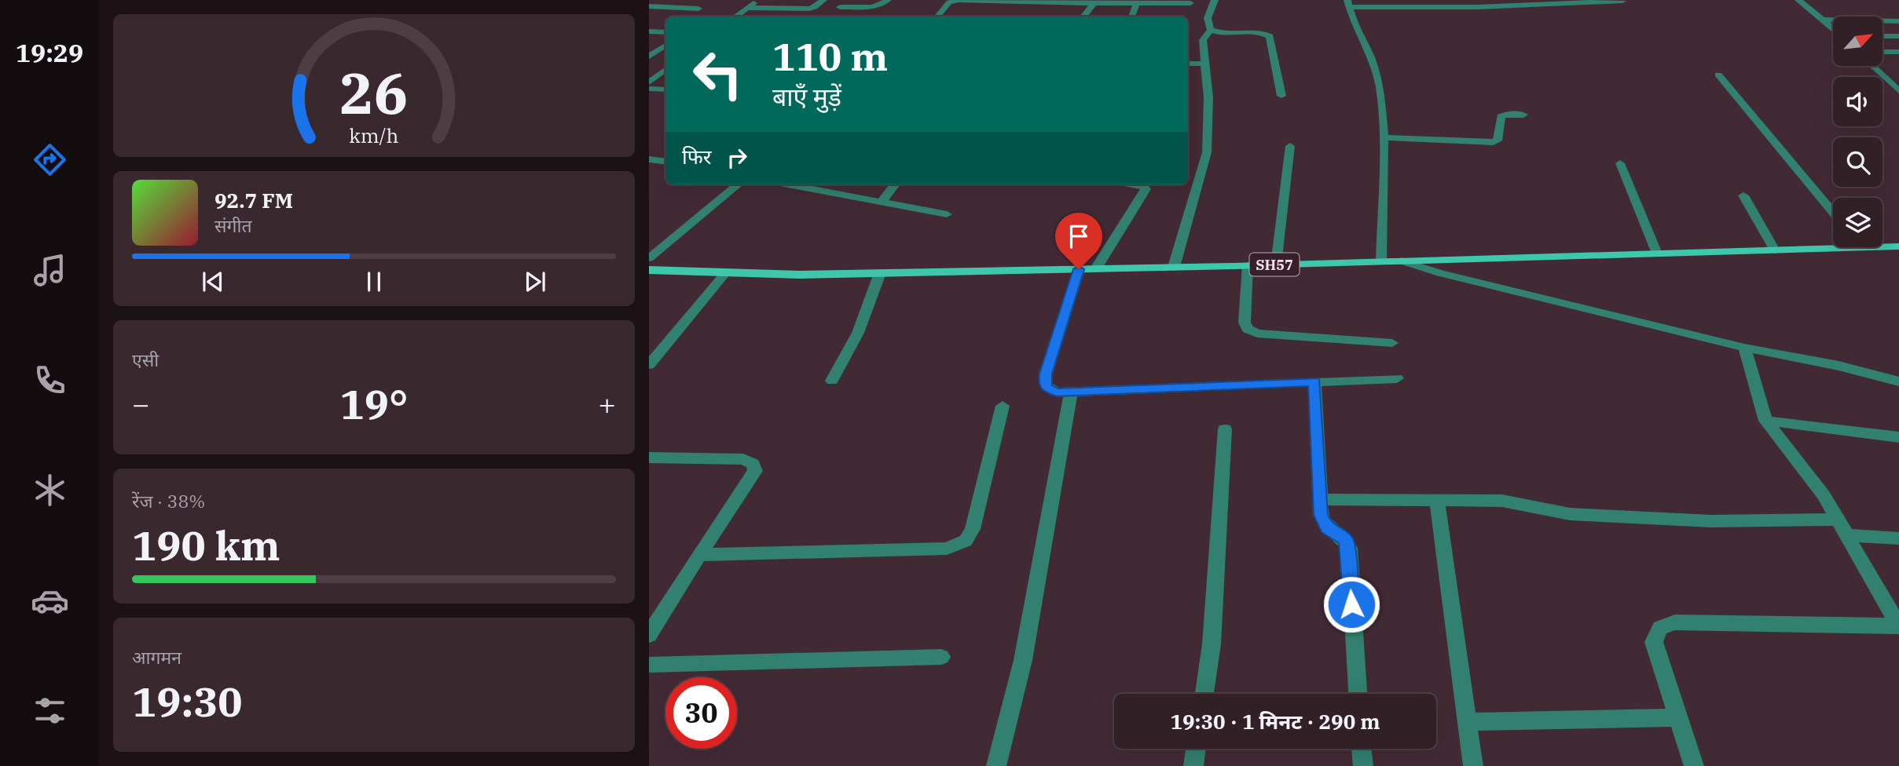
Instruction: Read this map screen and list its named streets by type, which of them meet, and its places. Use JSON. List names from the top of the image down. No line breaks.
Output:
{"streets":{"main road":["SH57"]},"north":"top right","page":{"tabs":"19:29","turn":["110 m","बाएँ मुड़ें"],"then":"फिर","song":["92.7 FM","संगीत"],"tile":["एसी",["रेंज · 38%","190 km"],["आगमन","19:30"]],"heat":["−","19°","+"],"limit":"30","trip":"19:30 · 1 मिनट · 290 m","gauge":["26","km/h"]}}
